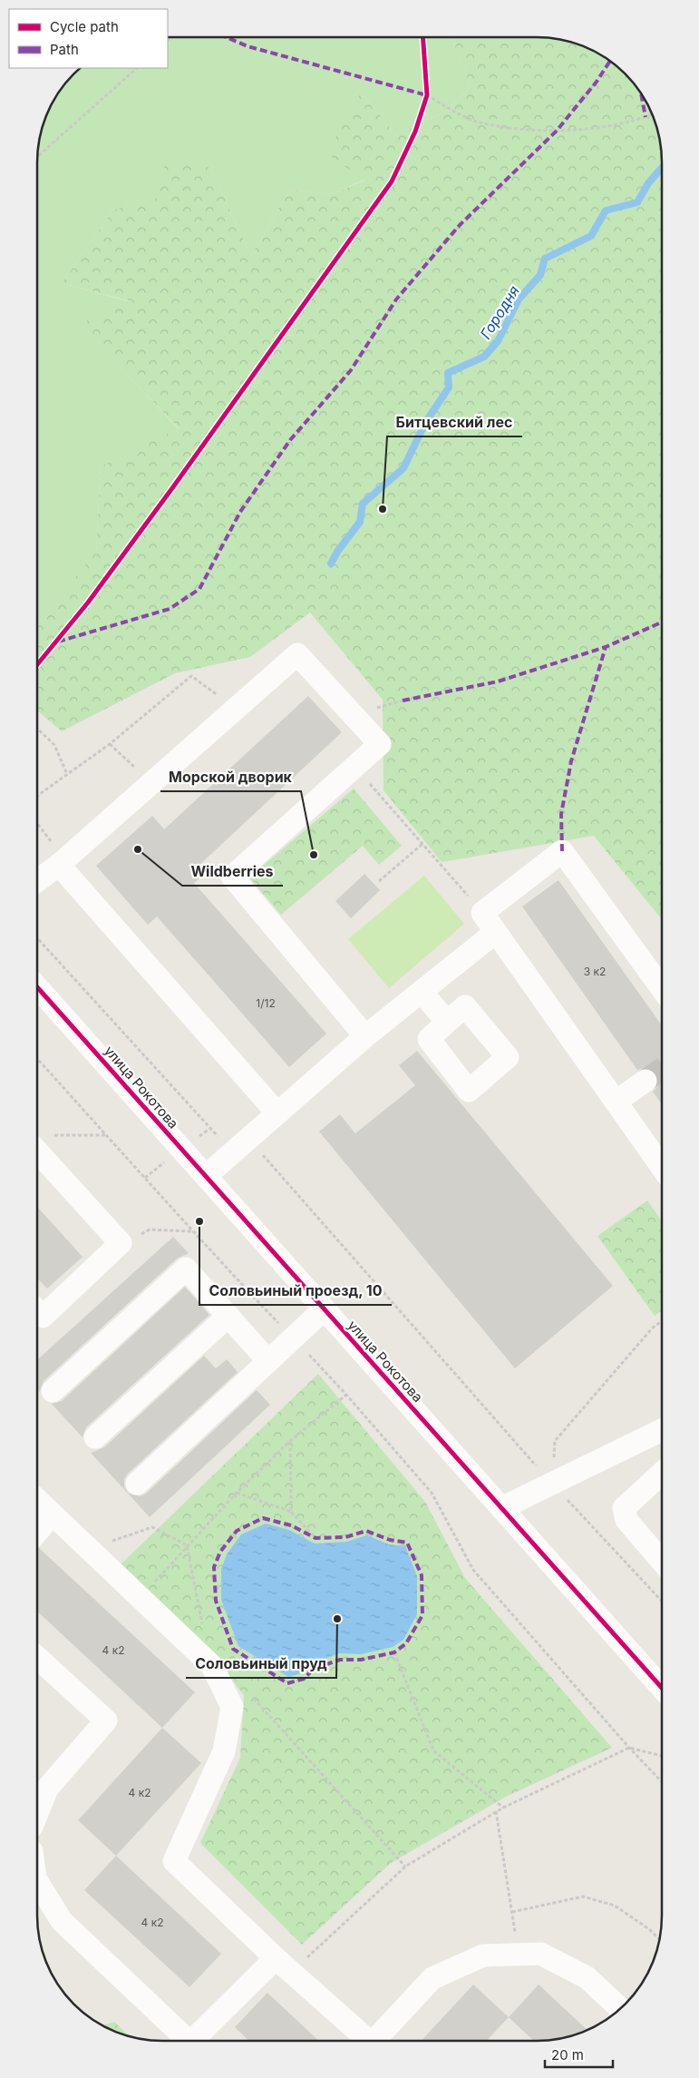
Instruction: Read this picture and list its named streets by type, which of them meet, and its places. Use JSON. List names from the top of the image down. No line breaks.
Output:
{"streets":{"street":["улица Рокотова"]},"water":["Городня"],"places":["Битцевский лес","Wildberries","Морской дворик","Соловьиный проезд, 10","Соловьиный пруд"],"house_numbers":["3 к2","1/12","4 к2","4 к2","4 к2"],"legend":["Cycle path","Path"],"scale_bar":"20 m"}
